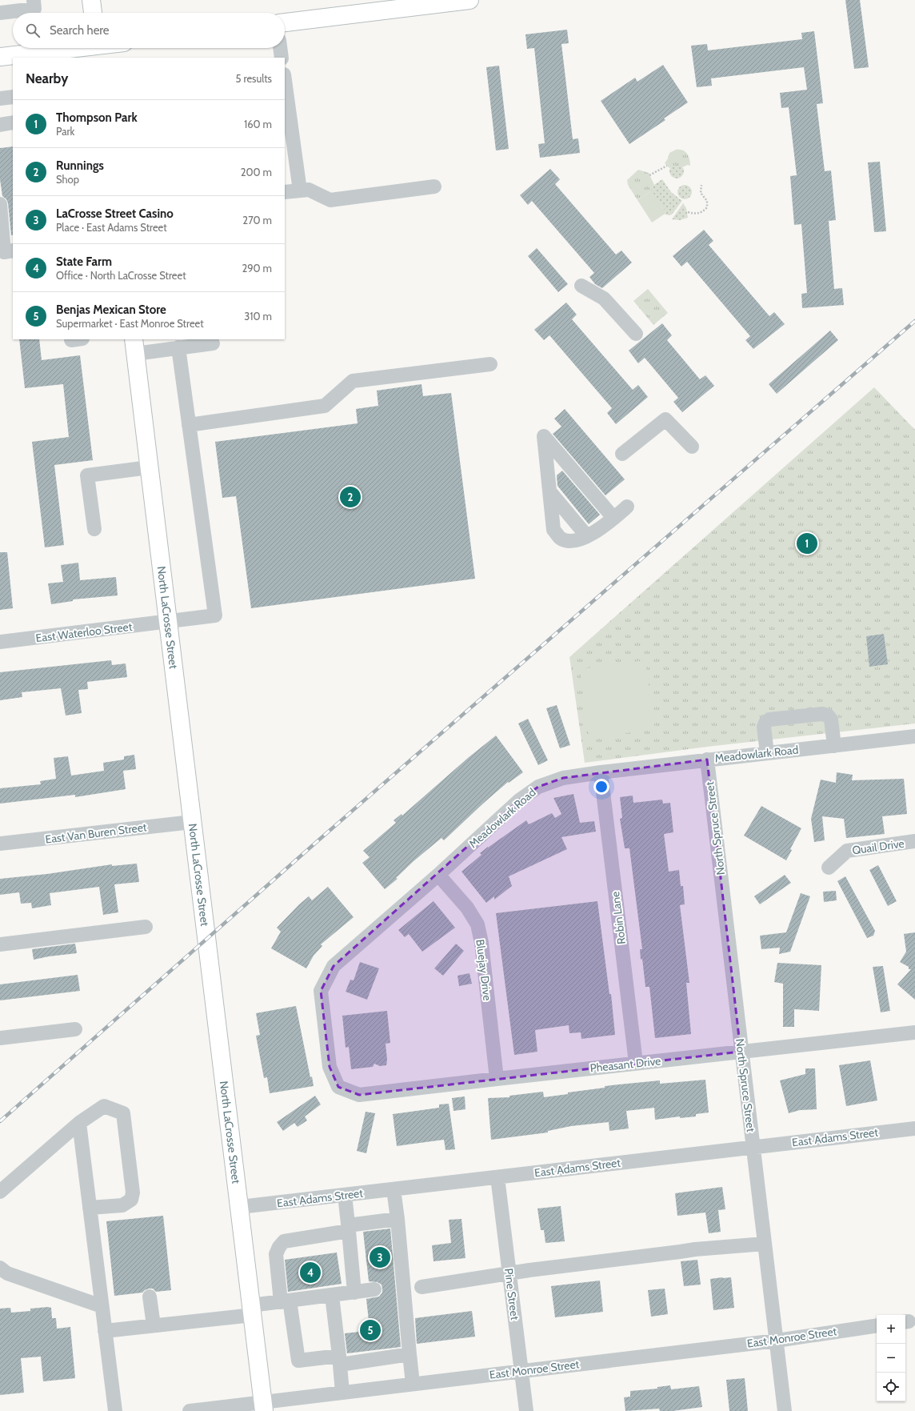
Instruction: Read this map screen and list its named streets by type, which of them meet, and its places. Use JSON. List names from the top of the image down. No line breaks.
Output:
{"streets":{"main road":["North LaCrosse Street"],"street":["East Waterloo Street","Meadowlark Road","North Spruce Street","East Van Buren Street","Quail Drive","Robin Lane","Bluejay Drive","Pheasant Drive","East Adams Street","Pine Street","East Monroe Street"]},"crossings":[["North LaCrosse Street","East Waterloo Street"],["North LaCrosse Street","East Van Buren Street"],["North LaCrosse Street","East Adams Street"],["North LaCrosse Street","East Monroe Street"],["Meadowlark Road","North Spruce Street"],["Meadowlark Road","Robin Lane"],["Meadowlark Road","Bluejay Drive"],["Meadowlark Road","Pheasant Drive"],["North Spruce Street","Pheasant Drive"],["North Spruce Street","East Adams Street"],["North Spruce Street","East Monroe Street"],["Robin Lane","Pheasant Drive"],["Bluejay Drive","Pheasant Drive"],["East Adams Street","Pine Street"],["Pine Street","East Monroe Street"]],"page":{"search":"Search here","heading":["Nearby","5 results"],"list":[{"mark":"1","name":"Thompson Park","note":"Park","value":"160 m"},{"mark":"2","name":"Runnings","note":"Shop","value":"200 m"},{"mark":"3","name":"LaCrosse Street Casino","note":"Place · East Adams Street","value":"270 m"},{"mark":"4","name":"State Farm","note":"Office · North LaCrosse Street","value":"290 m"},{"mark":"5","name":"Benjas Mexican Store","note":"Supermarket · East Monroe Street","value":"310 m"}],"pins":["2","1","3","4","5"],"map_buttons":["+","−"]}}
